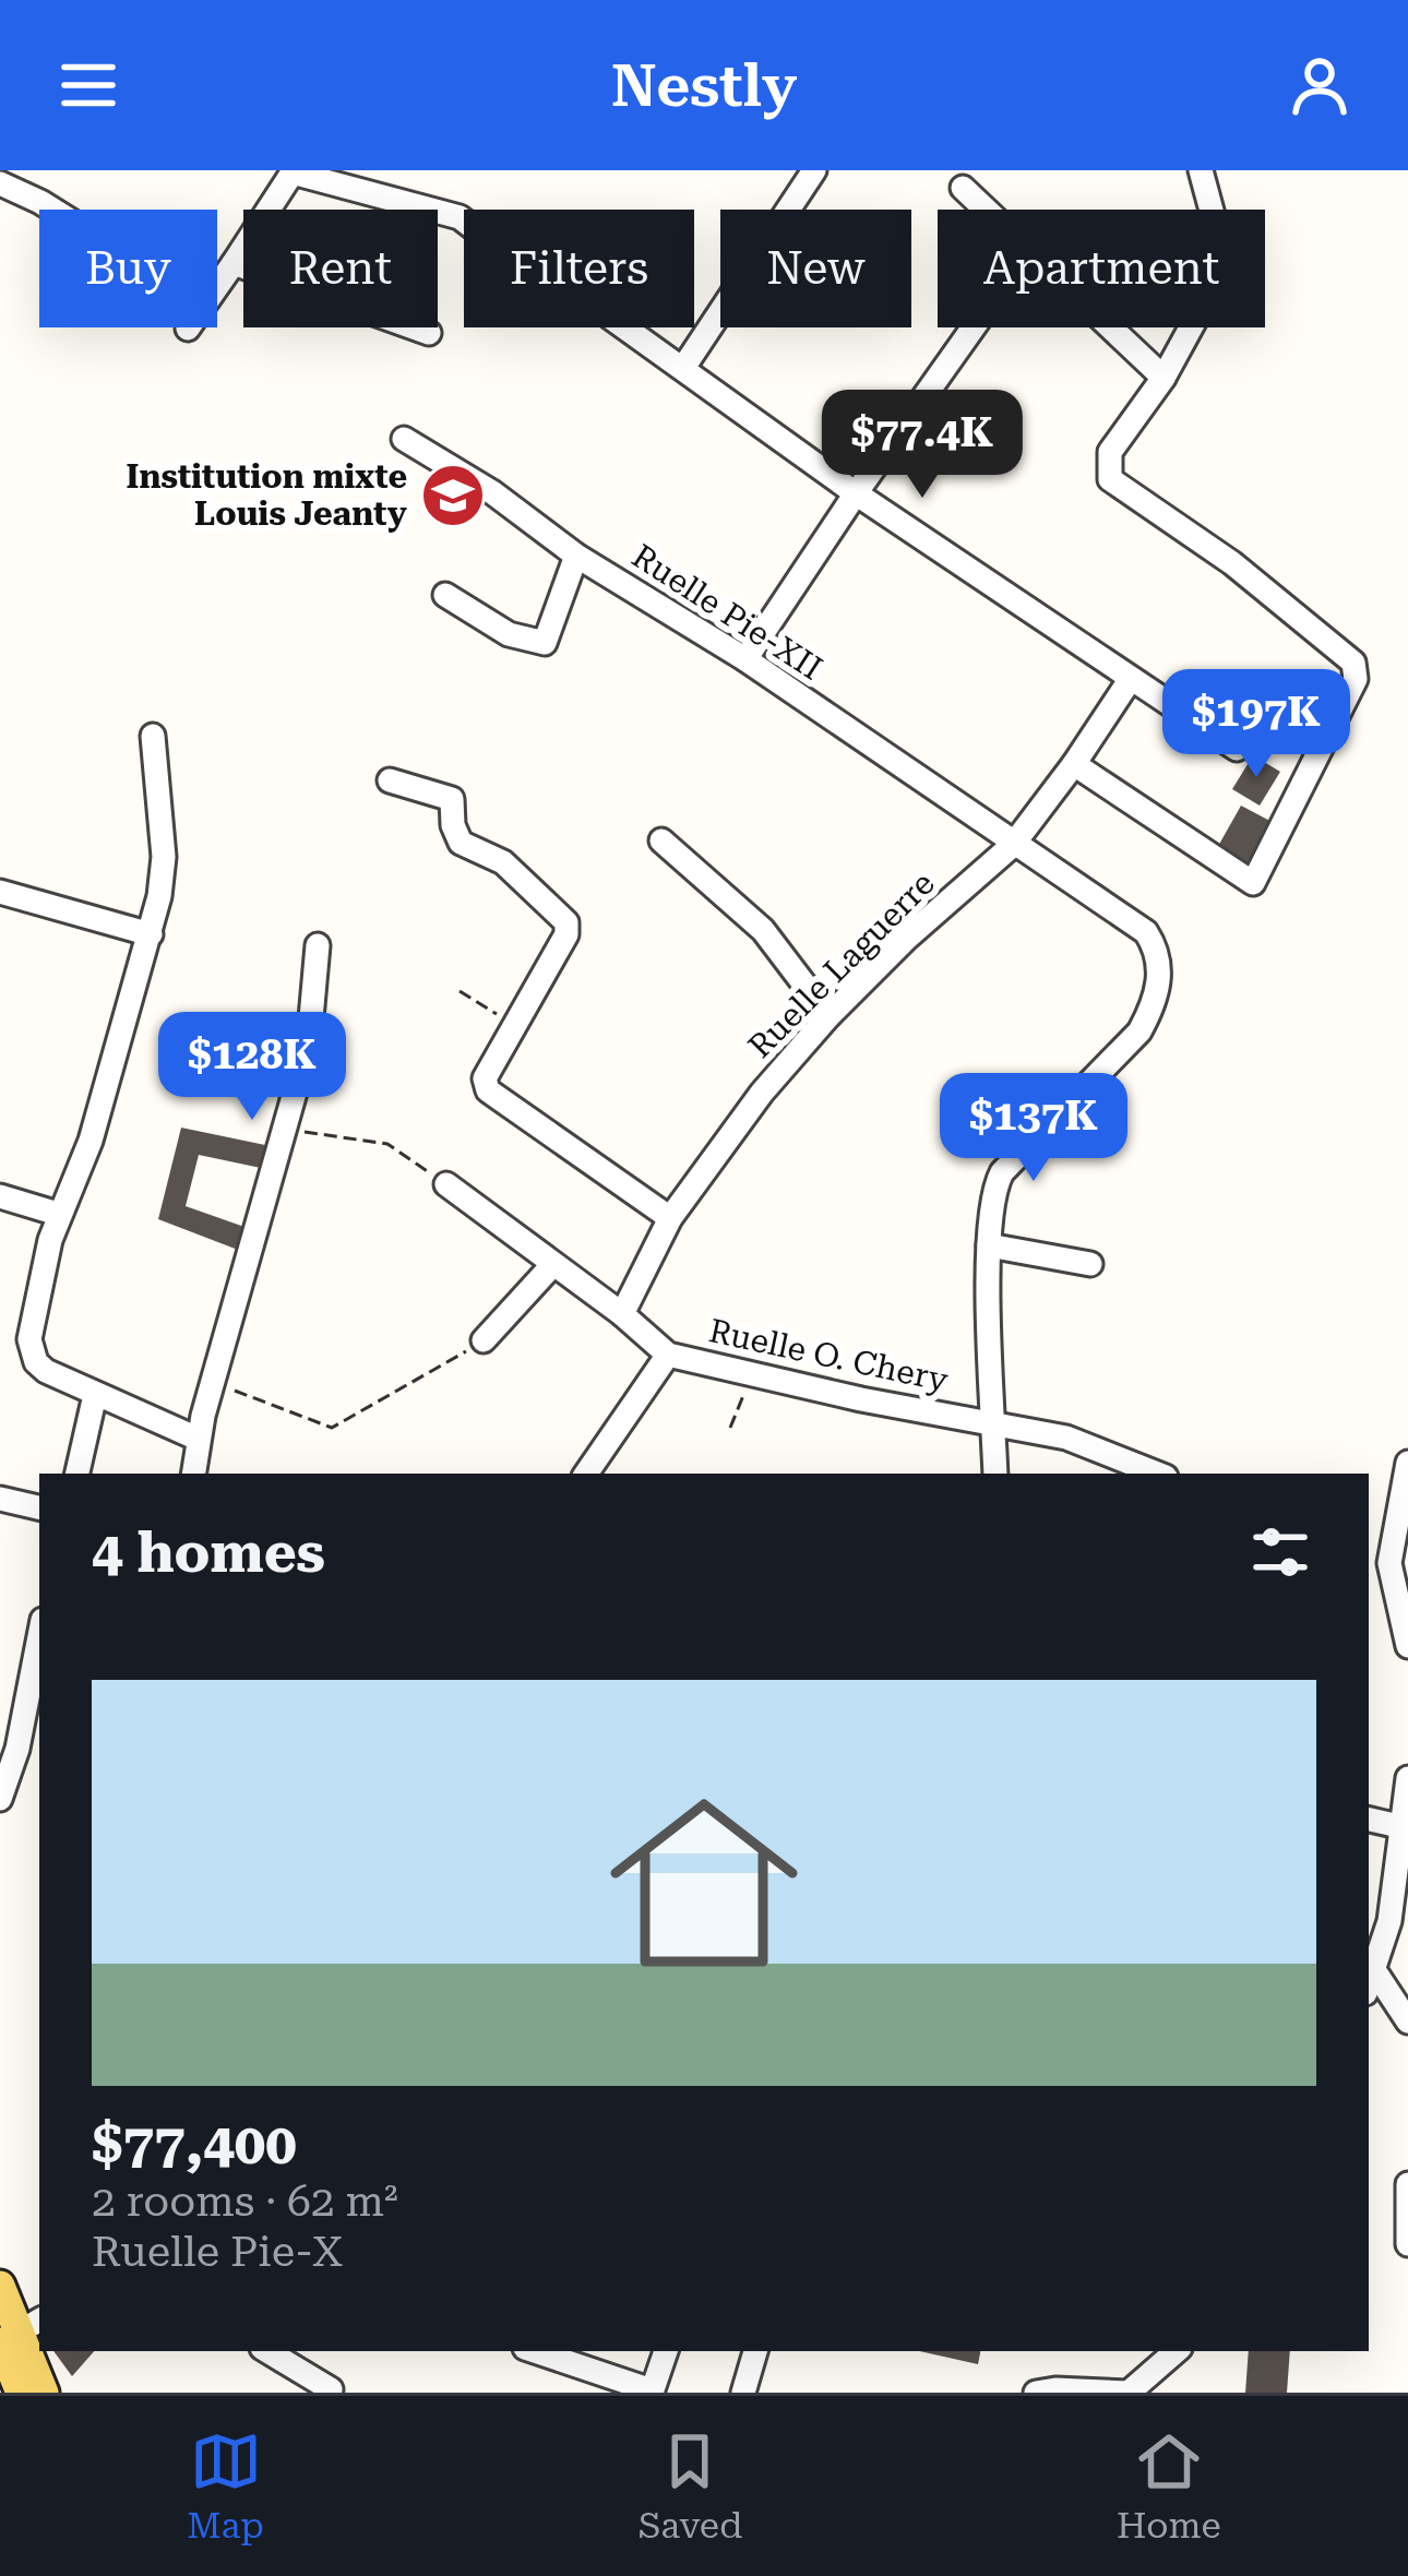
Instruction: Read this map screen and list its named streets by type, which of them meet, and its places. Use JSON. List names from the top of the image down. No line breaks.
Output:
{"streets":{"street":["Ruelle Pie-XII","Ruelle Laguerre","Ruelle O. Chery"]},"crossings":[["Ruelle Pie-XII","Ruelle Laguerre"],["Ruelle Pie-XII","Ruelle O. Chery"],["Ruelle Laguerre","Ruelle O. Chery"]],"places":{"school or university":["Institution mixte Louis Jeanty"]},"page":{"header":"Nestly","chip":["Buy","Rent","Filters","New","Apartment"],"price":["$77.4K","$197K","$128K","$137K"],"heading":"4 homes","list":[{"name":"$77,400","note":"2 rooms · 62 m² · Ruelle Pie-X"}],"tabs":["Map","Saved","Home"]}}
